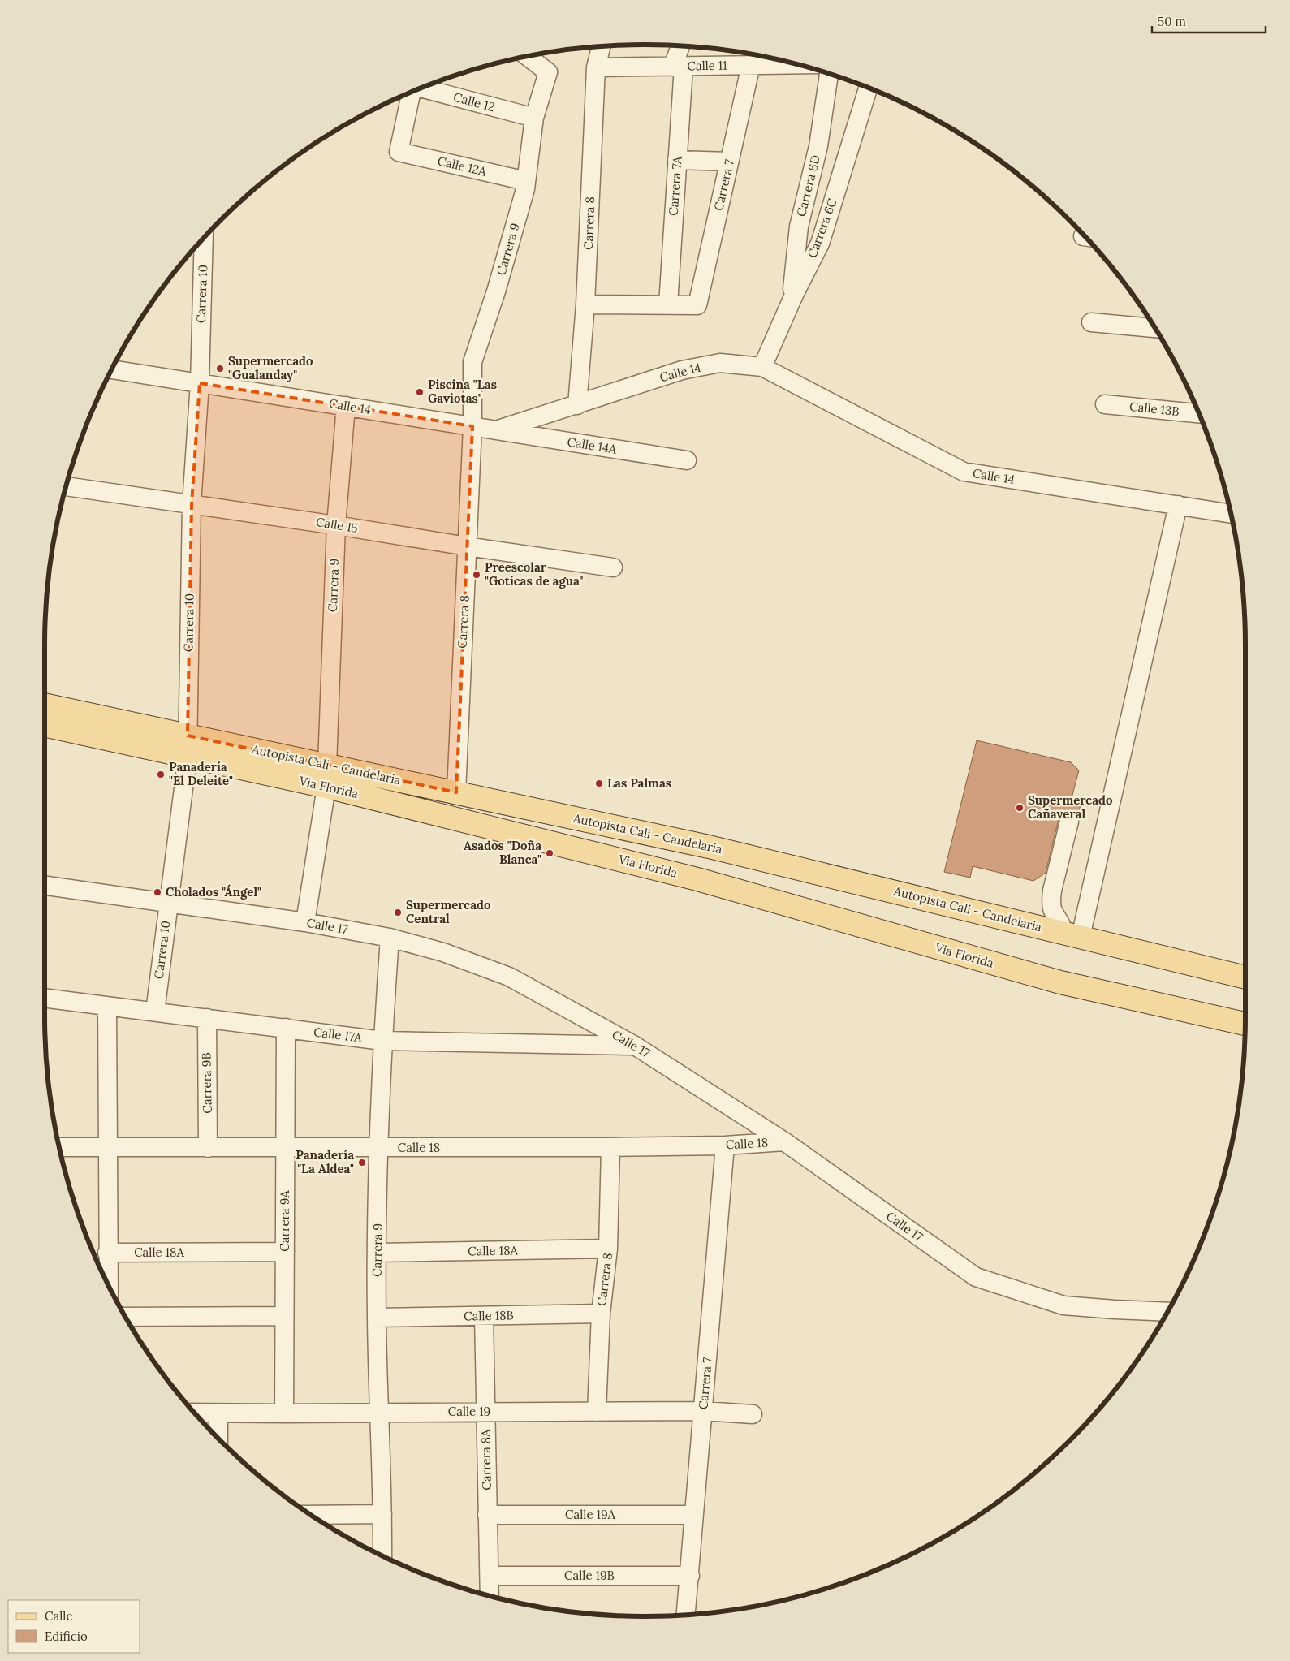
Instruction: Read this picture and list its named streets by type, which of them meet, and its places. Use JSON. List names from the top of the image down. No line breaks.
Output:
{"streets":{"main road":["Autopista Cali - Candelaria","Via Florida"],"street":["Calle 11","Calle 12","Calle 12A","Carrera 7","Carrera 7A","Carrera 6D","Carrera 8","Carrera 6C","Carrera 9","Carrera 10","Calle 14","Calle 13B","Calle 14A","Calle 15","Calle 17","Calle 17A","Carrera 9B","Calle 18","Carrera 9A","Calle 18A","Calle 18B","Calle 19","Carrera 8A","Calle 19A","Calle 19B"]},"crossings":[["Calle 11","Carrera 7"],["Calle 11","Carrera 7A"],["Calle 11","Carrera 8"],["Calle 12","Carrera 9"],["Calle 12A","Carrera 9"],["Carrera 7","Carrera 7A"],["Carrera 7","Calle 18"],["Carrera 7","Calle 19"],["Carrera 7","Calle 19A"],["Carrera 7","Calle 19B"],["Carrera 6D","Carrera 6C"],["Carrera 8","Carrera 9"],["Carrera 8","Calle 14"],["Carrera 8","Calle 15"],["Carrera 8","Autopista Cali - Candelaria"],["Carrera 8","Calle 18"],["Carrera 8","Calle 18A"],["Carrera 8","Calle 18B"],["Carrera 8","Calle 19"],["Carrera 6C","Calle 14"],["Carrera 9","Calle 14"],["Carrera 9","Calle 15"],["Carrera 9","Autopista Cali - Candelaria"],["Carrera 9","Calle 17"],["Carrera 9","Calle 17A"],["Carrera 9","Calle 18"],["Carrera 9","Calle 18A"],["Carrera 9","Calle 18B"],["Carrera 9","Calle 19"],["Carrera 10","Calle 14"],["Carrera 10","Calle 15"],["Carrera 10","Autopista Cali - Candelaria"],["Carrera 10","Via Florida"],["Carrera 10","Calle 17"],["Carrera 10","Calle 17A"],["Calle 14","Calle 14A"],["Autopista Cali - Candelaria","Via Florida"],["Calle 17","Calle 17A"],["Calle 17","Calle 18"],["Calle 17A","Carrera 9B"],["Calle 17A","Carrera 9A"],["Carrera 9B","Calle 18"],["Calle 18","Carrera 9A"],["Carrera 9A","Calle 18A"],["Carrera 9A","Calle 19"],["Calle 18B","Carrera 8A"],["Calle 19","Carrera 8A"],["Carrera 8A","Calle 19A"],["Carrera 8A","Calle 19B"]],"places":["Supermercado \"Gualanday\"","Piscina \"Las Gaviotas\"","Preescolar \"Goticas de agua\"","Panadería \"El Deleite\"","Las Palmas","Supermercado Cañaveral","Asados \"Doña Blanca\"","Cholados \"Ángel\"","Supermercado Central","Panadería \"La Aldea\""],"legend":["Calle","Edificio"],"scale_bar":"50 m"}
